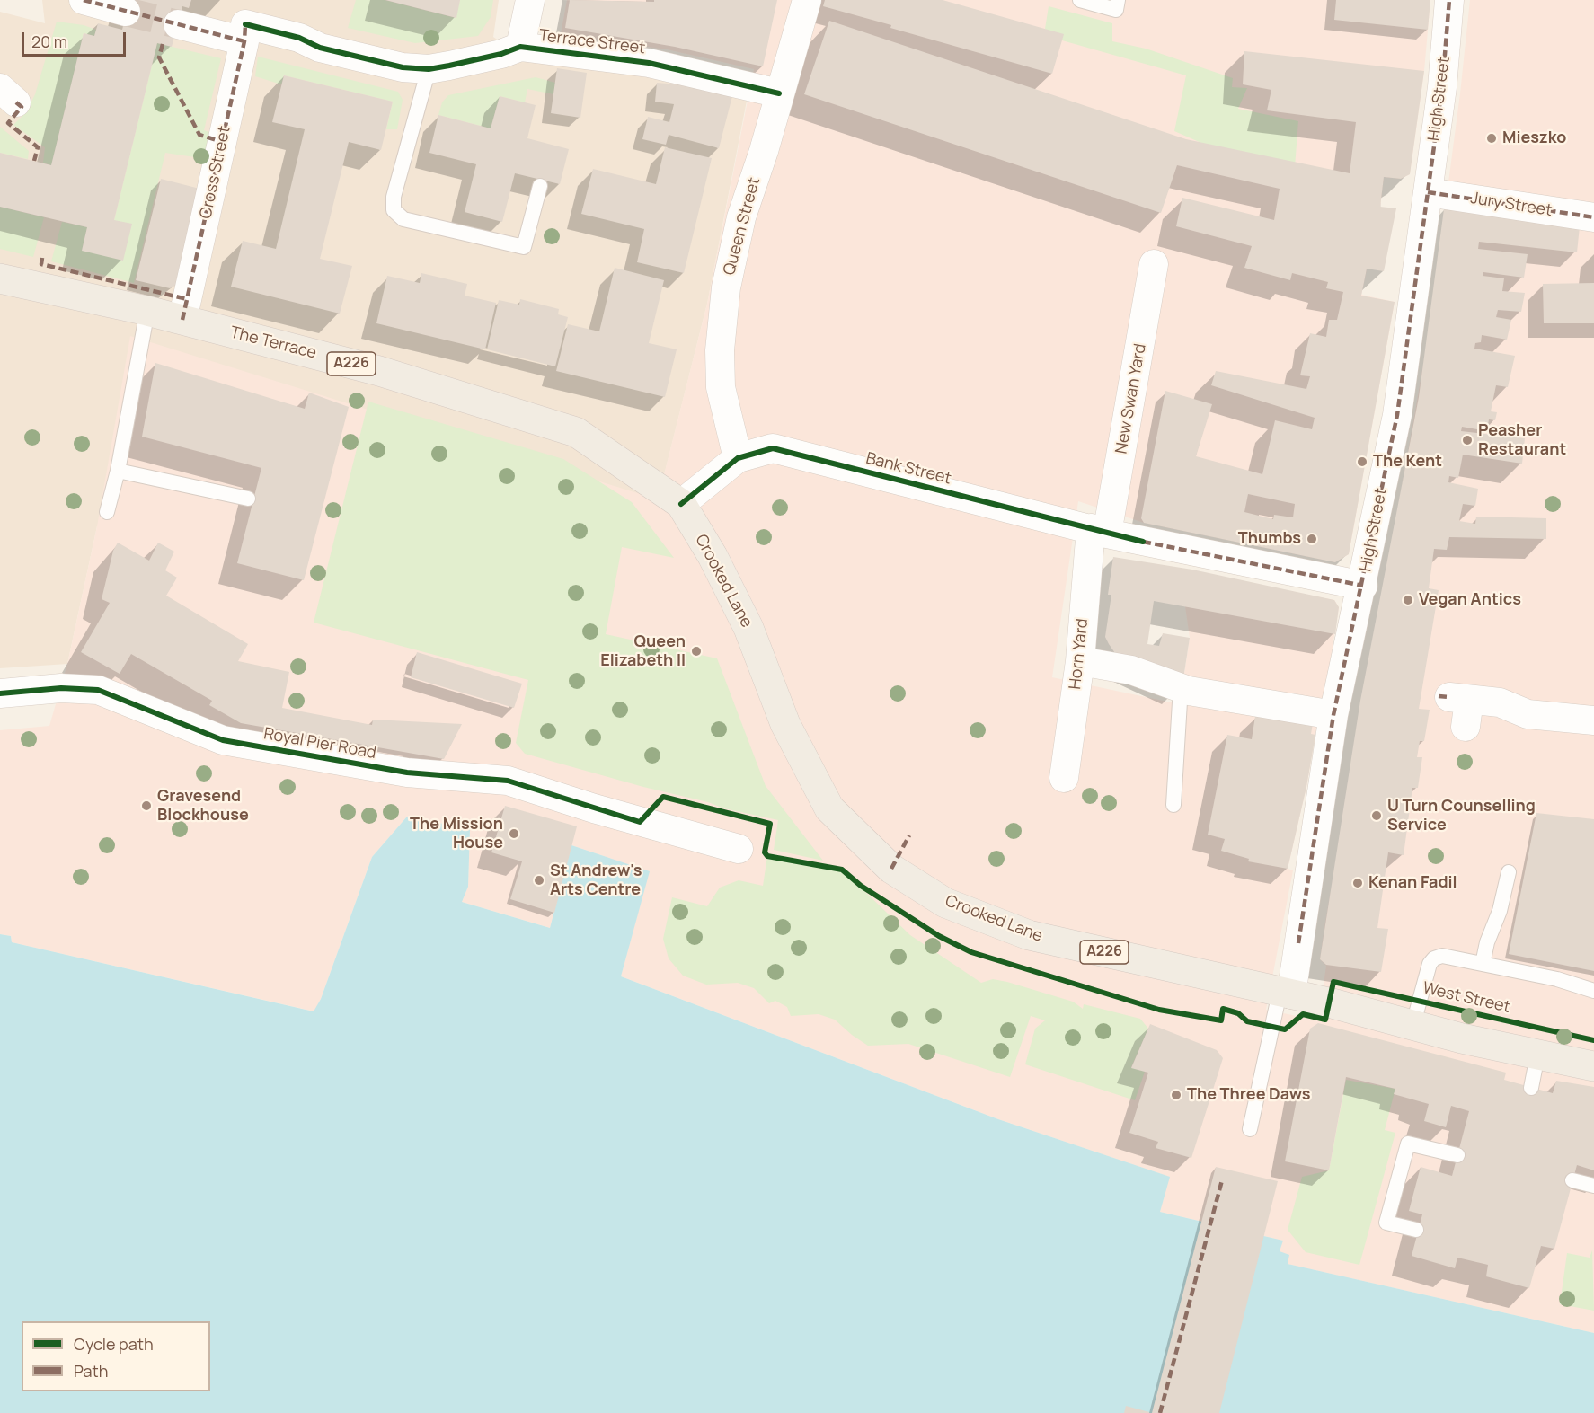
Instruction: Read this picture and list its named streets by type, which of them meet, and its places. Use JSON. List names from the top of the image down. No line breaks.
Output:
{"streets":{"main road":["The Terrace","A226","Crooked Lane"],"street":["Terrace Street","High Street","Cross Street","Jury Street","Queen Street","New Swan Yard","Bank Street","Horn Yard","Royal Pier Road"],"cycle path":["West Street"]},"crossings":[["Terrace Street","Cross Street"],["Terrace Street","Queen Street"],["High Street","Jury Street"],["High Street","Bank Street"],["High Street","Crooked Lane"],["Cross Street","The Terrace"],["Queen Street","Bank Street"],["The Terrace","Bank Street"],["The Terrace","Crooked Lane"],["A226","Crooked Lane"],["New Swan Yard","Bank Street"],["New Swan Yard","Horn Yard"],["Bank Street","Crooked Lane"],["Bank Street","Horn Yard"]],"places":["Mieszko","Peasher Restaurant","The Kent","Thumbs","Vegan Antics","Queen Elizabeth II","Gravesend Blockhouse","U Turn Counselling Service","The Mission House","St Andrew's Arts Centre","Kenan Fadil","The Three Daws"],"legend":["Cycle path","Path"],"scale_bar":"20 m"}
